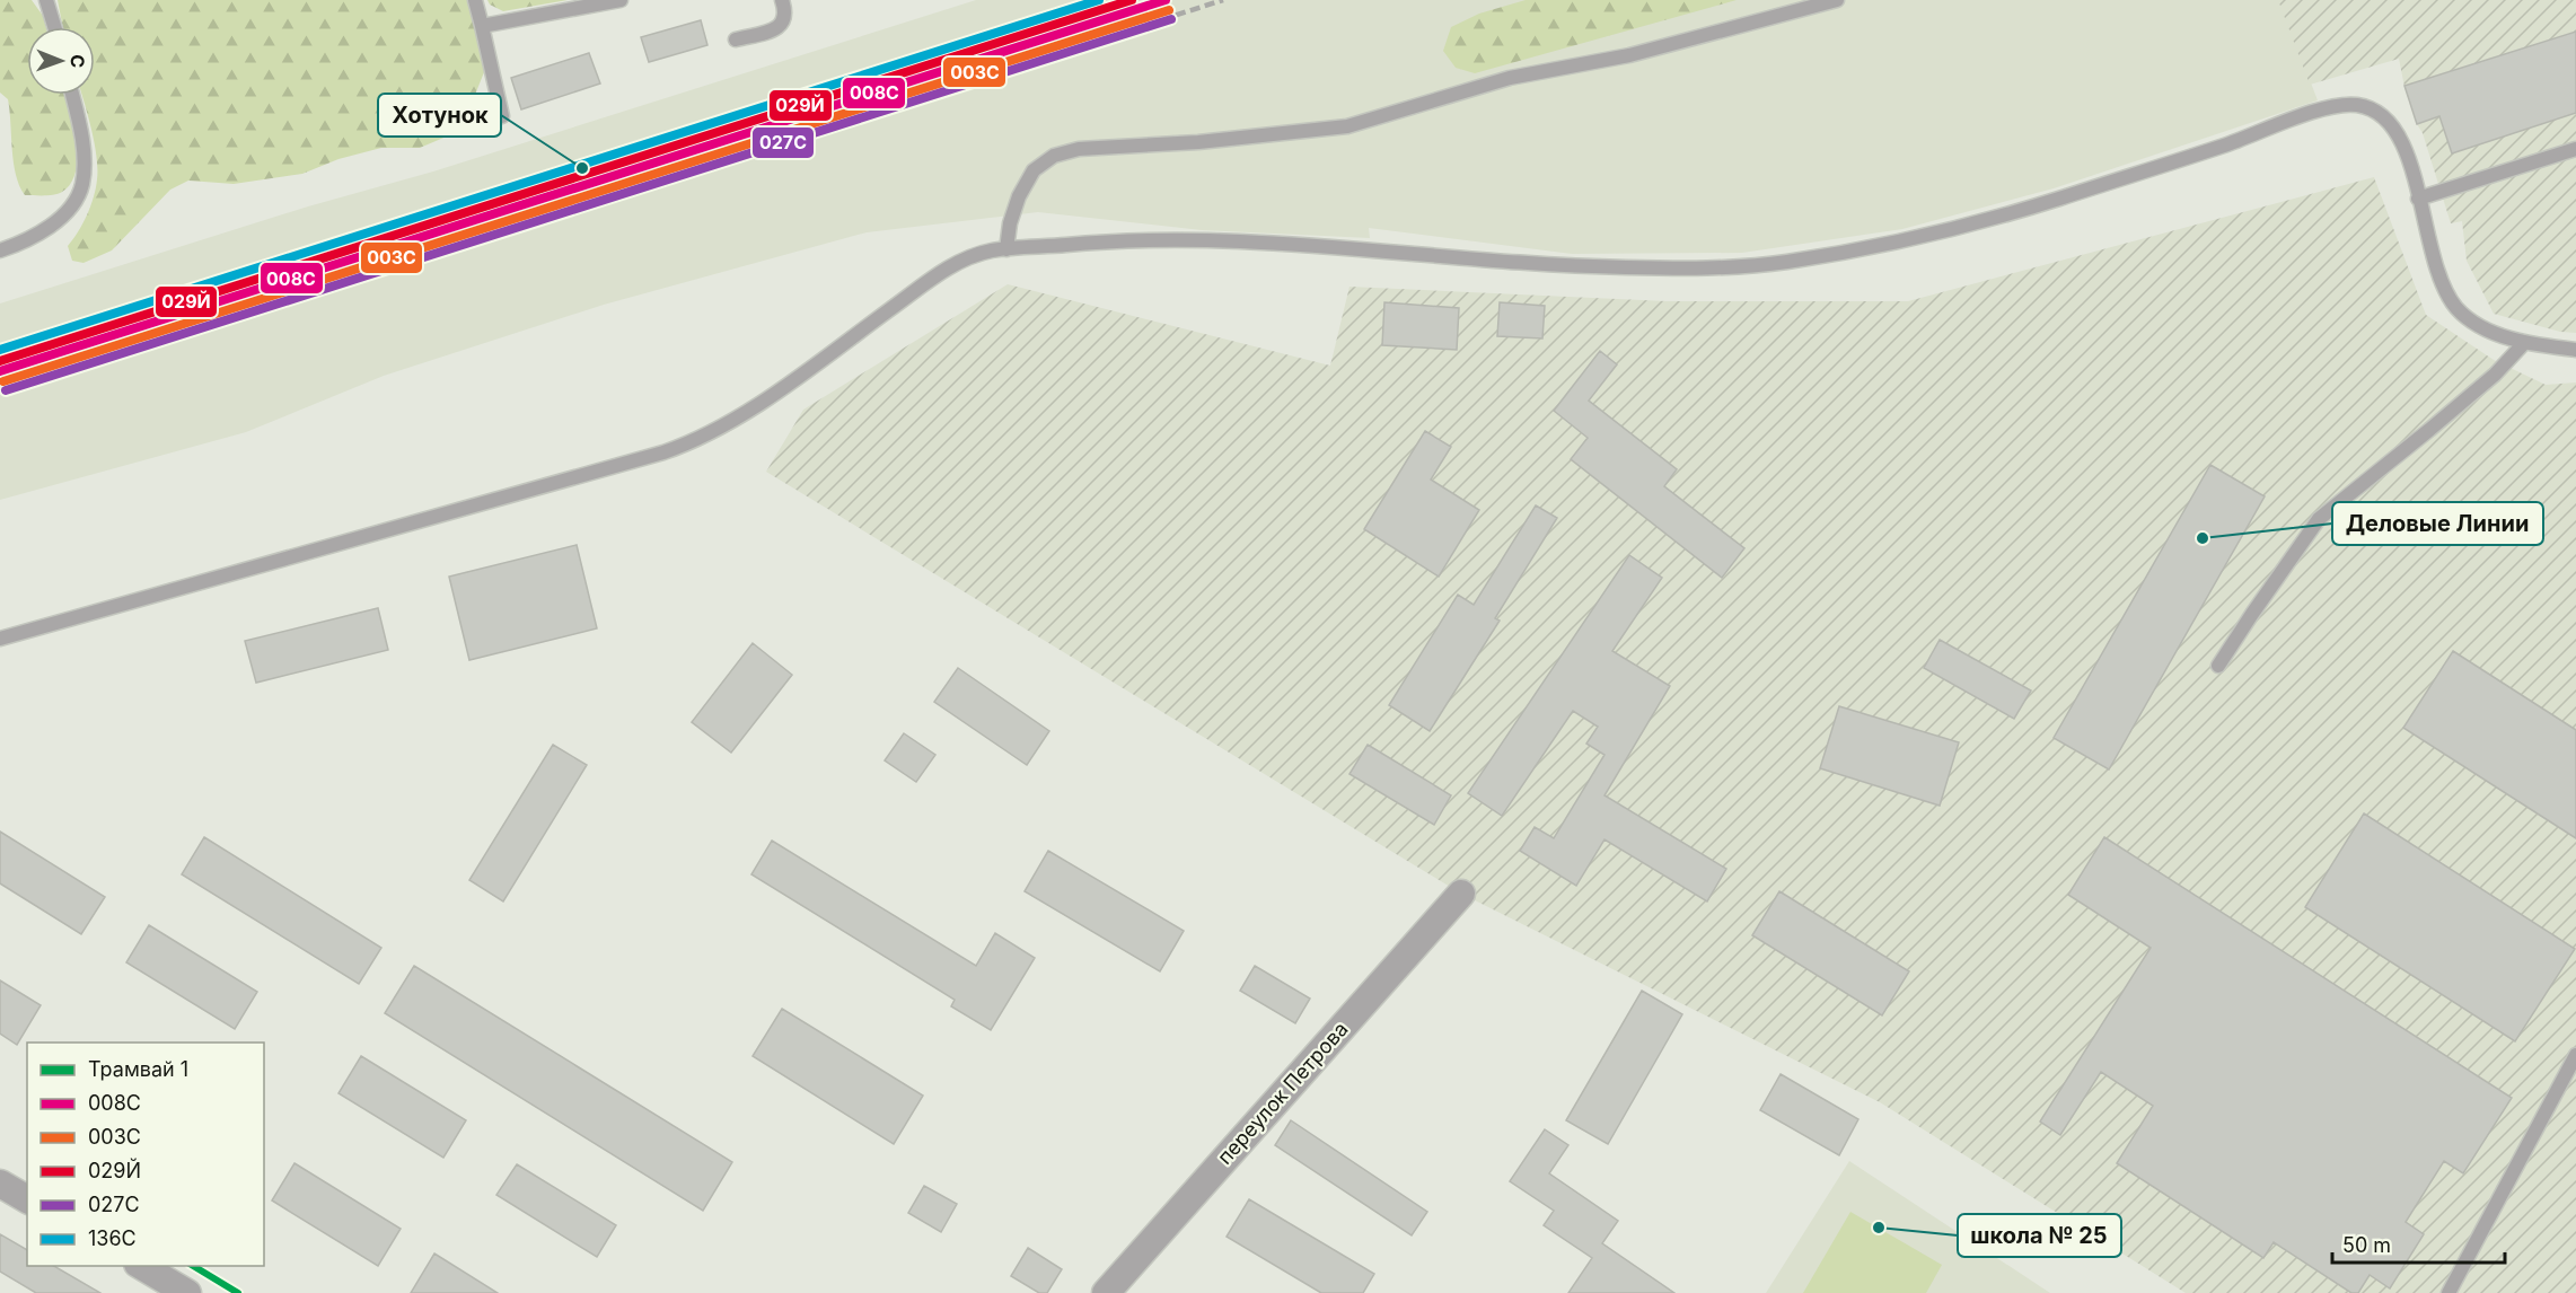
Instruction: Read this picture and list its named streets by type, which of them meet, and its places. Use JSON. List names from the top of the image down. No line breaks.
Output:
{"streets":{"street":["переулок Петрова"]},"places":["Хотунок","Деловые Линии","школа № 25"],"lines":["transit line 008С","transit line 029Й","transit line 136С","transit line 003С","transit line 027С","tram line 1"],"legend":["Трамвай 1","008С","003С","029Й","027С","136С"],"scale_bar":"50 m","north":"right"}
